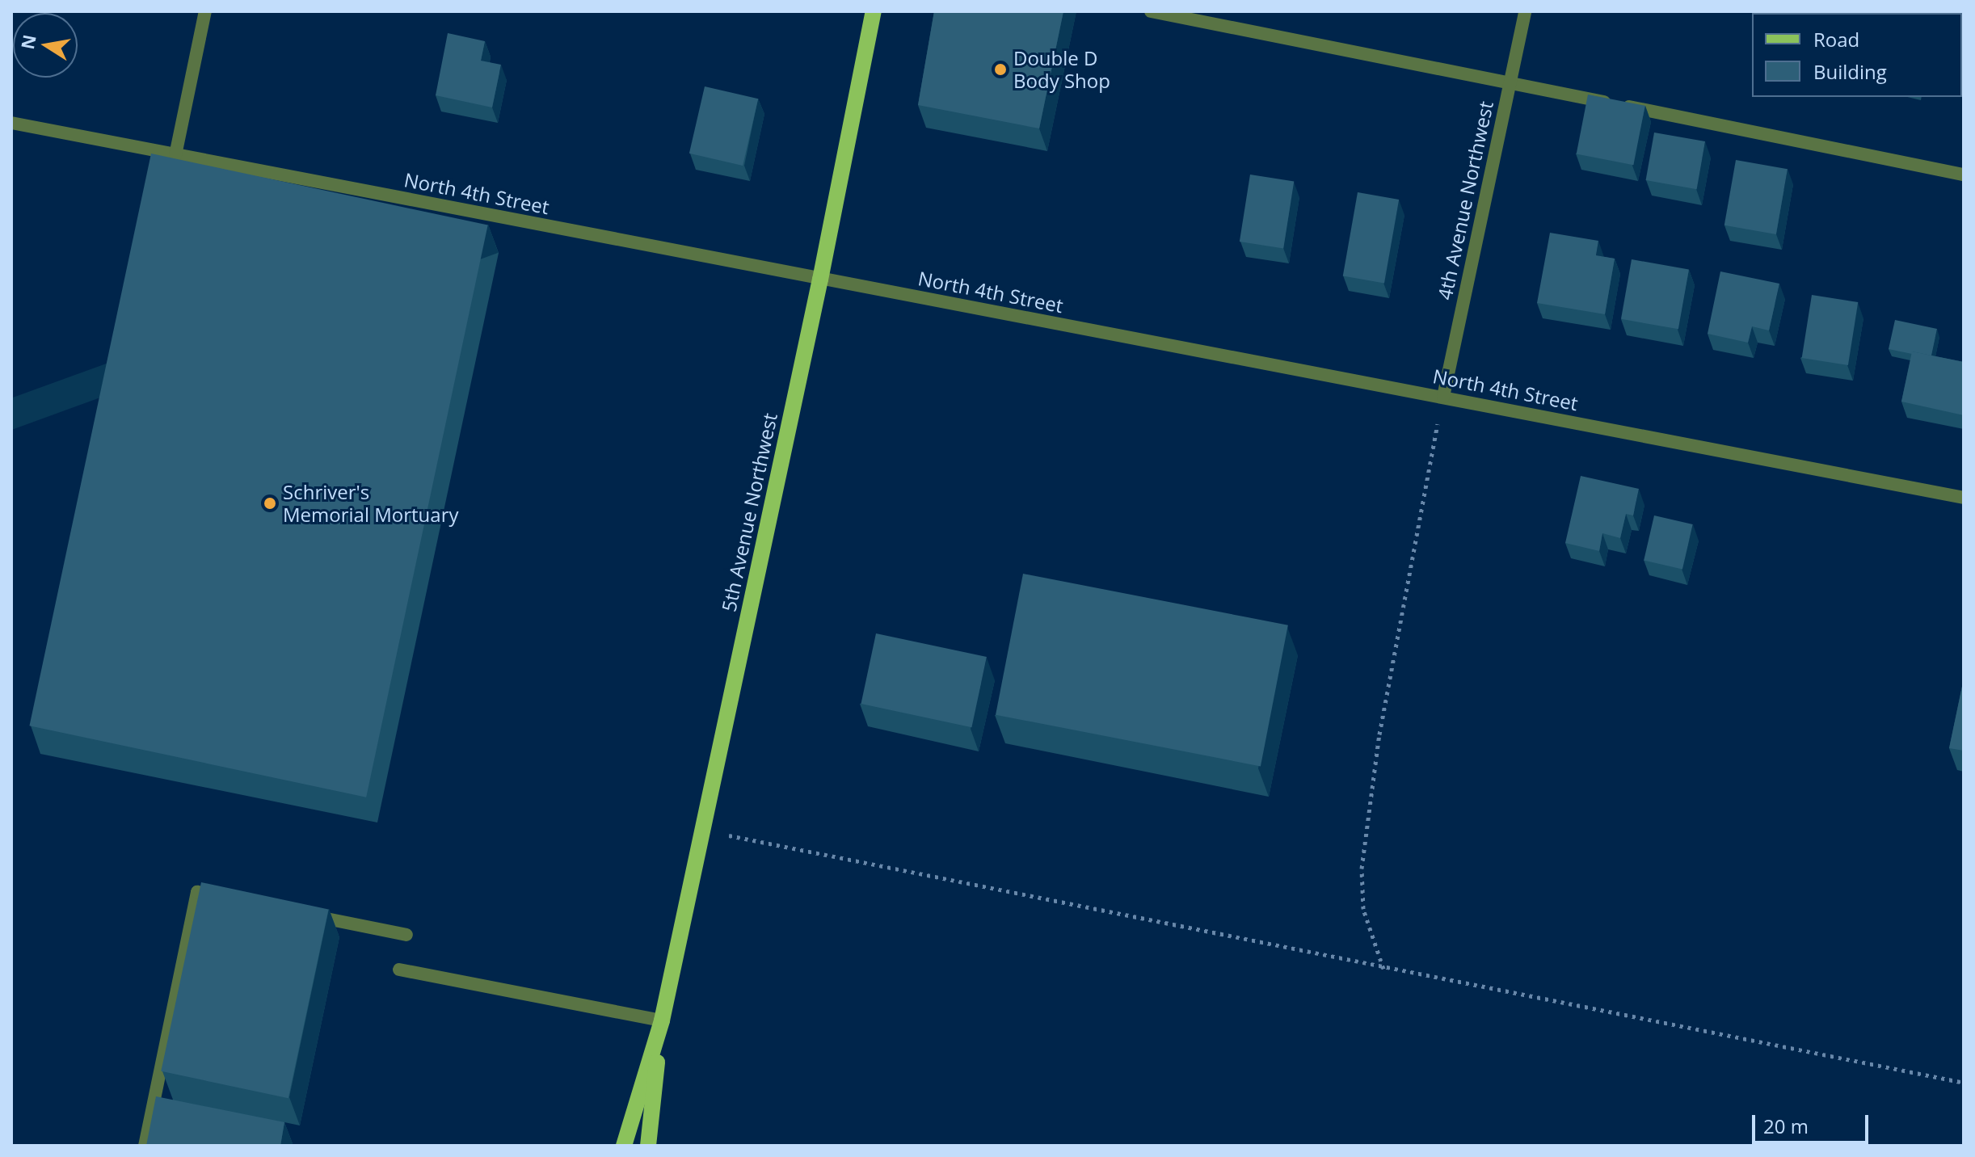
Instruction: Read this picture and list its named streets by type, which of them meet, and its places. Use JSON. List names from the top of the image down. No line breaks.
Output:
{"streets":{"main road":["5th Avenue Northwest"],"street":["North 4th Street","4th Avenue Northwest"]},"crossings":[["North 4th Street","4th Avenue Northwest"],["North 4th Street","5th Avenue Northwest"]],"places":["Double D Body Shop","Schriver's Memorial Mortuary"],"legend":["Road","Building"],"scale_bar":"20 m","north":"left"}
